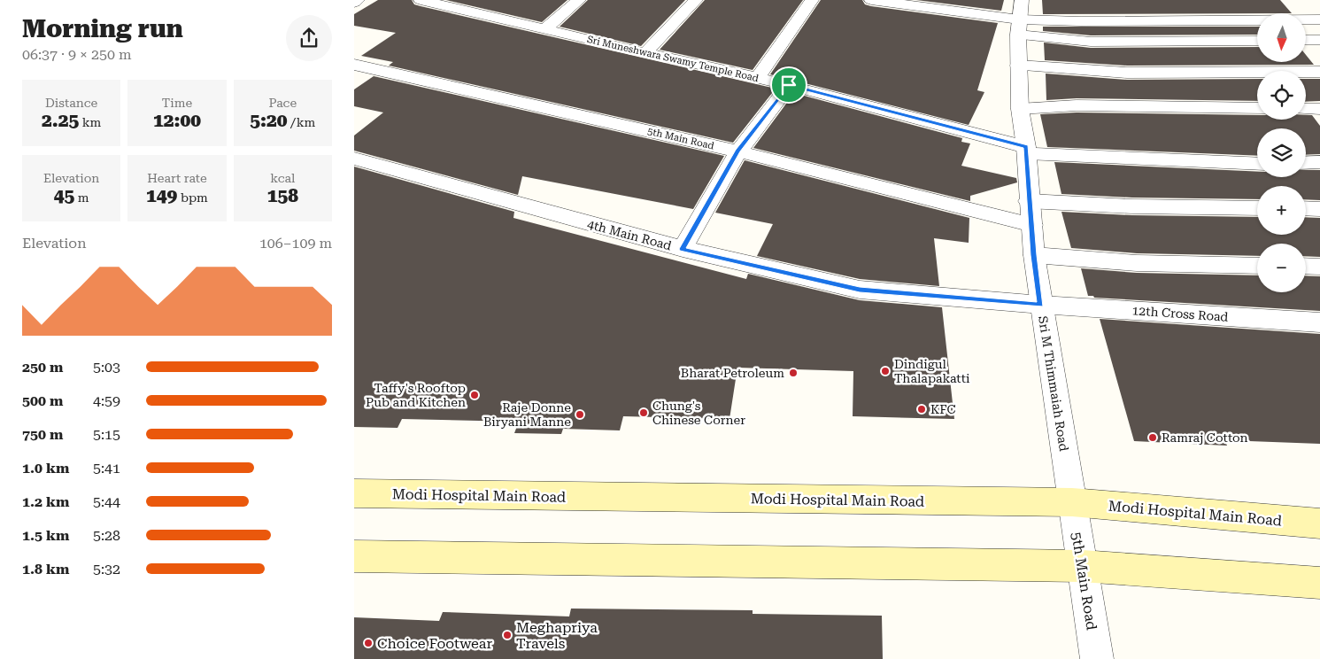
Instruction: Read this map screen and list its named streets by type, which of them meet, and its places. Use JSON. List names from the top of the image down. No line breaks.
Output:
{"streets":{"main road":["Modi Hospital Main Road"],"street":["Sri Muneshwara Swamy Temple Road","5th Main Road","4th Main Road","12th Cross Road","Sri M Thimmaiah Road"]},"crossings":[["Sri Muneshwara Swamy Temple Road","Sri M Thimmaiah Road"],["5th Main Road","Sri M Thimmaiah Road"],["5th Main Road","Modi Hospital Main Road"],["4th Main Road","12th Cross Road"],["4th Main Road","Sri M Thimmaiah Road"],["12th Cross Road","Sri M Thimmaiah Road"],["Sri M Thimmaiah Road","Modi Hospital Main Road"]],"places":["Dindigul Thalapakatti","Bharat Petroleum","Taffy's Rooftop Pub and Kitchen","KFC","Chung's Chinese Corner","Raje Donne Biryani Manne","Ramraj Cotton","Meghapriya Travels","Choice Footwear"],"north":"bottom","page":{"heading":["Morning run","06:37 · 9 × 250 m"],"map_buttons":["+","−"],"stats":[["Distance","2.25 km"],["Time","12:00"],["Pace","5:20 /km"],["Elevation","45 m"],["Heart rate","149 bpm"],["kcal","158"]],"chart":["Elevation","106–109 m"],"list":[{"name":"250 m","note":"5:03"},{"name":"500 m","note":"4:59"},{"name":"750 m","note":"5:15"},{"name":"1.0 km","note":"5:41"},{"name":"1.2 km","note":"5:44"},{"name":"1.5 km","note":"5:28"},{"name":"1.8 km","note":"5:32"}]}}
